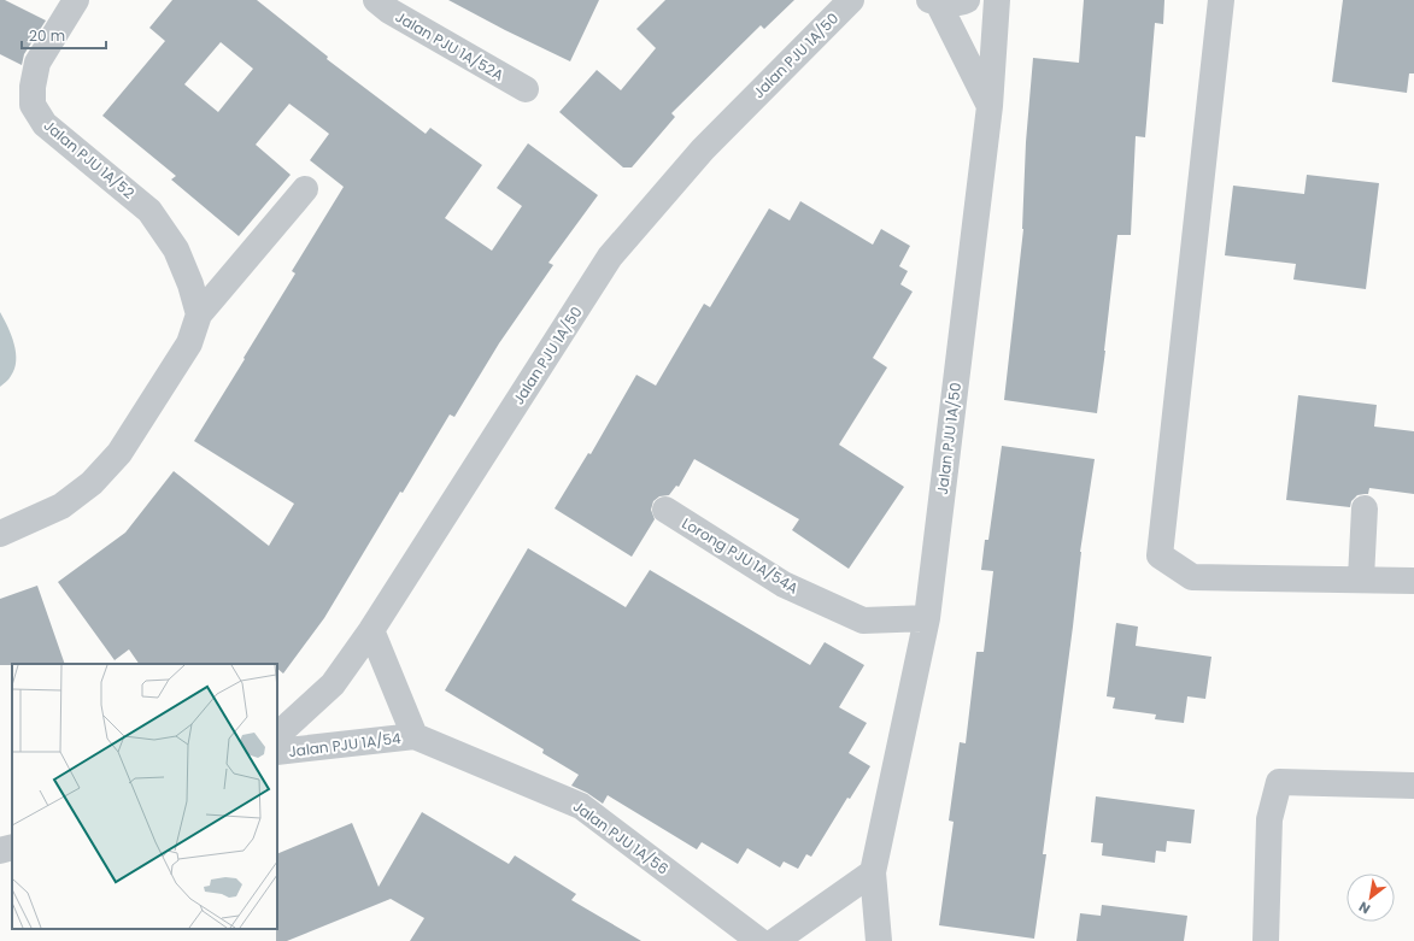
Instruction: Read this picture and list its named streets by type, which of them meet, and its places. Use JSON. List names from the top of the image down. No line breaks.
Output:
{"streets":{"street":["Jalan PJU 1A/52A","Jalan PJU 1A/50","Jalan PJU 1A/52","Lorong PJU 1A/54A","Jalan PJU 1A/54","Jalan PJU 1A/56"]},"crossings":[["Jalan PJU 1A/50","Lorong PJU 1A/54A"],["Jalan PJU 1A/54","Jalan PJU 1A/56"]],"scale_bar":"20 m","north":"bottom left"}
